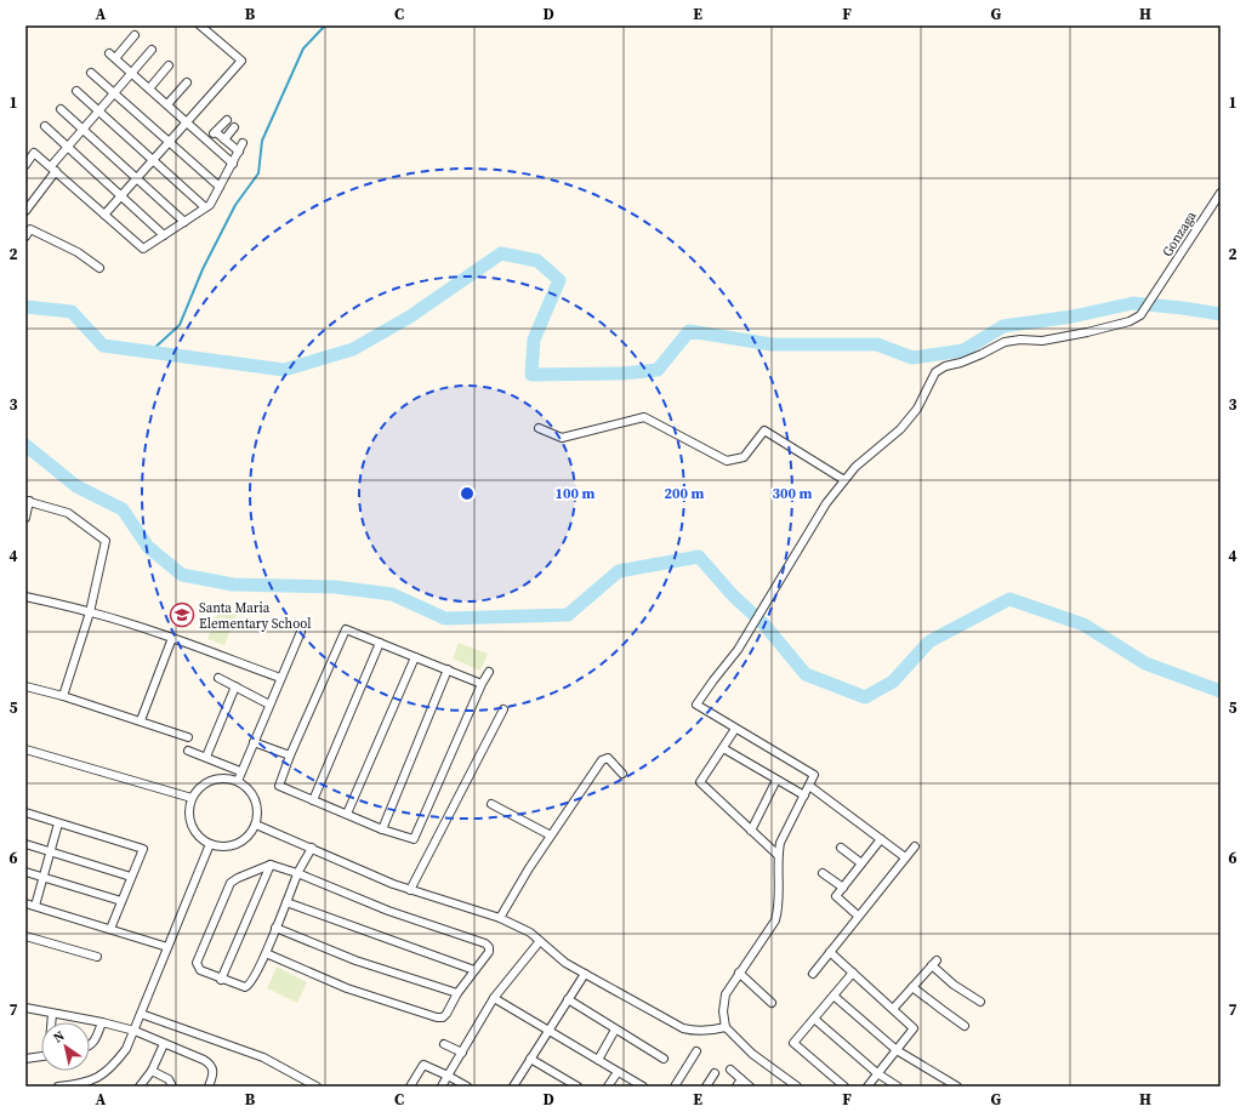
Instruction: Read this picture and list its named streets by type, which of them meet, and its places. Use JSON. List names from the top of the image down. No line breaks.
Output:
{"streets":{"street":["Gonzaga"]},"places":{"school or university":["Santa Maria Elementary School"]},"north":"top left","grid":{"columns":["A","B","C","D","E","F","G","H"],"rows":["1","2","3","4","5","6","7"]},"rings":["100 m","200 m","300 m"]}
